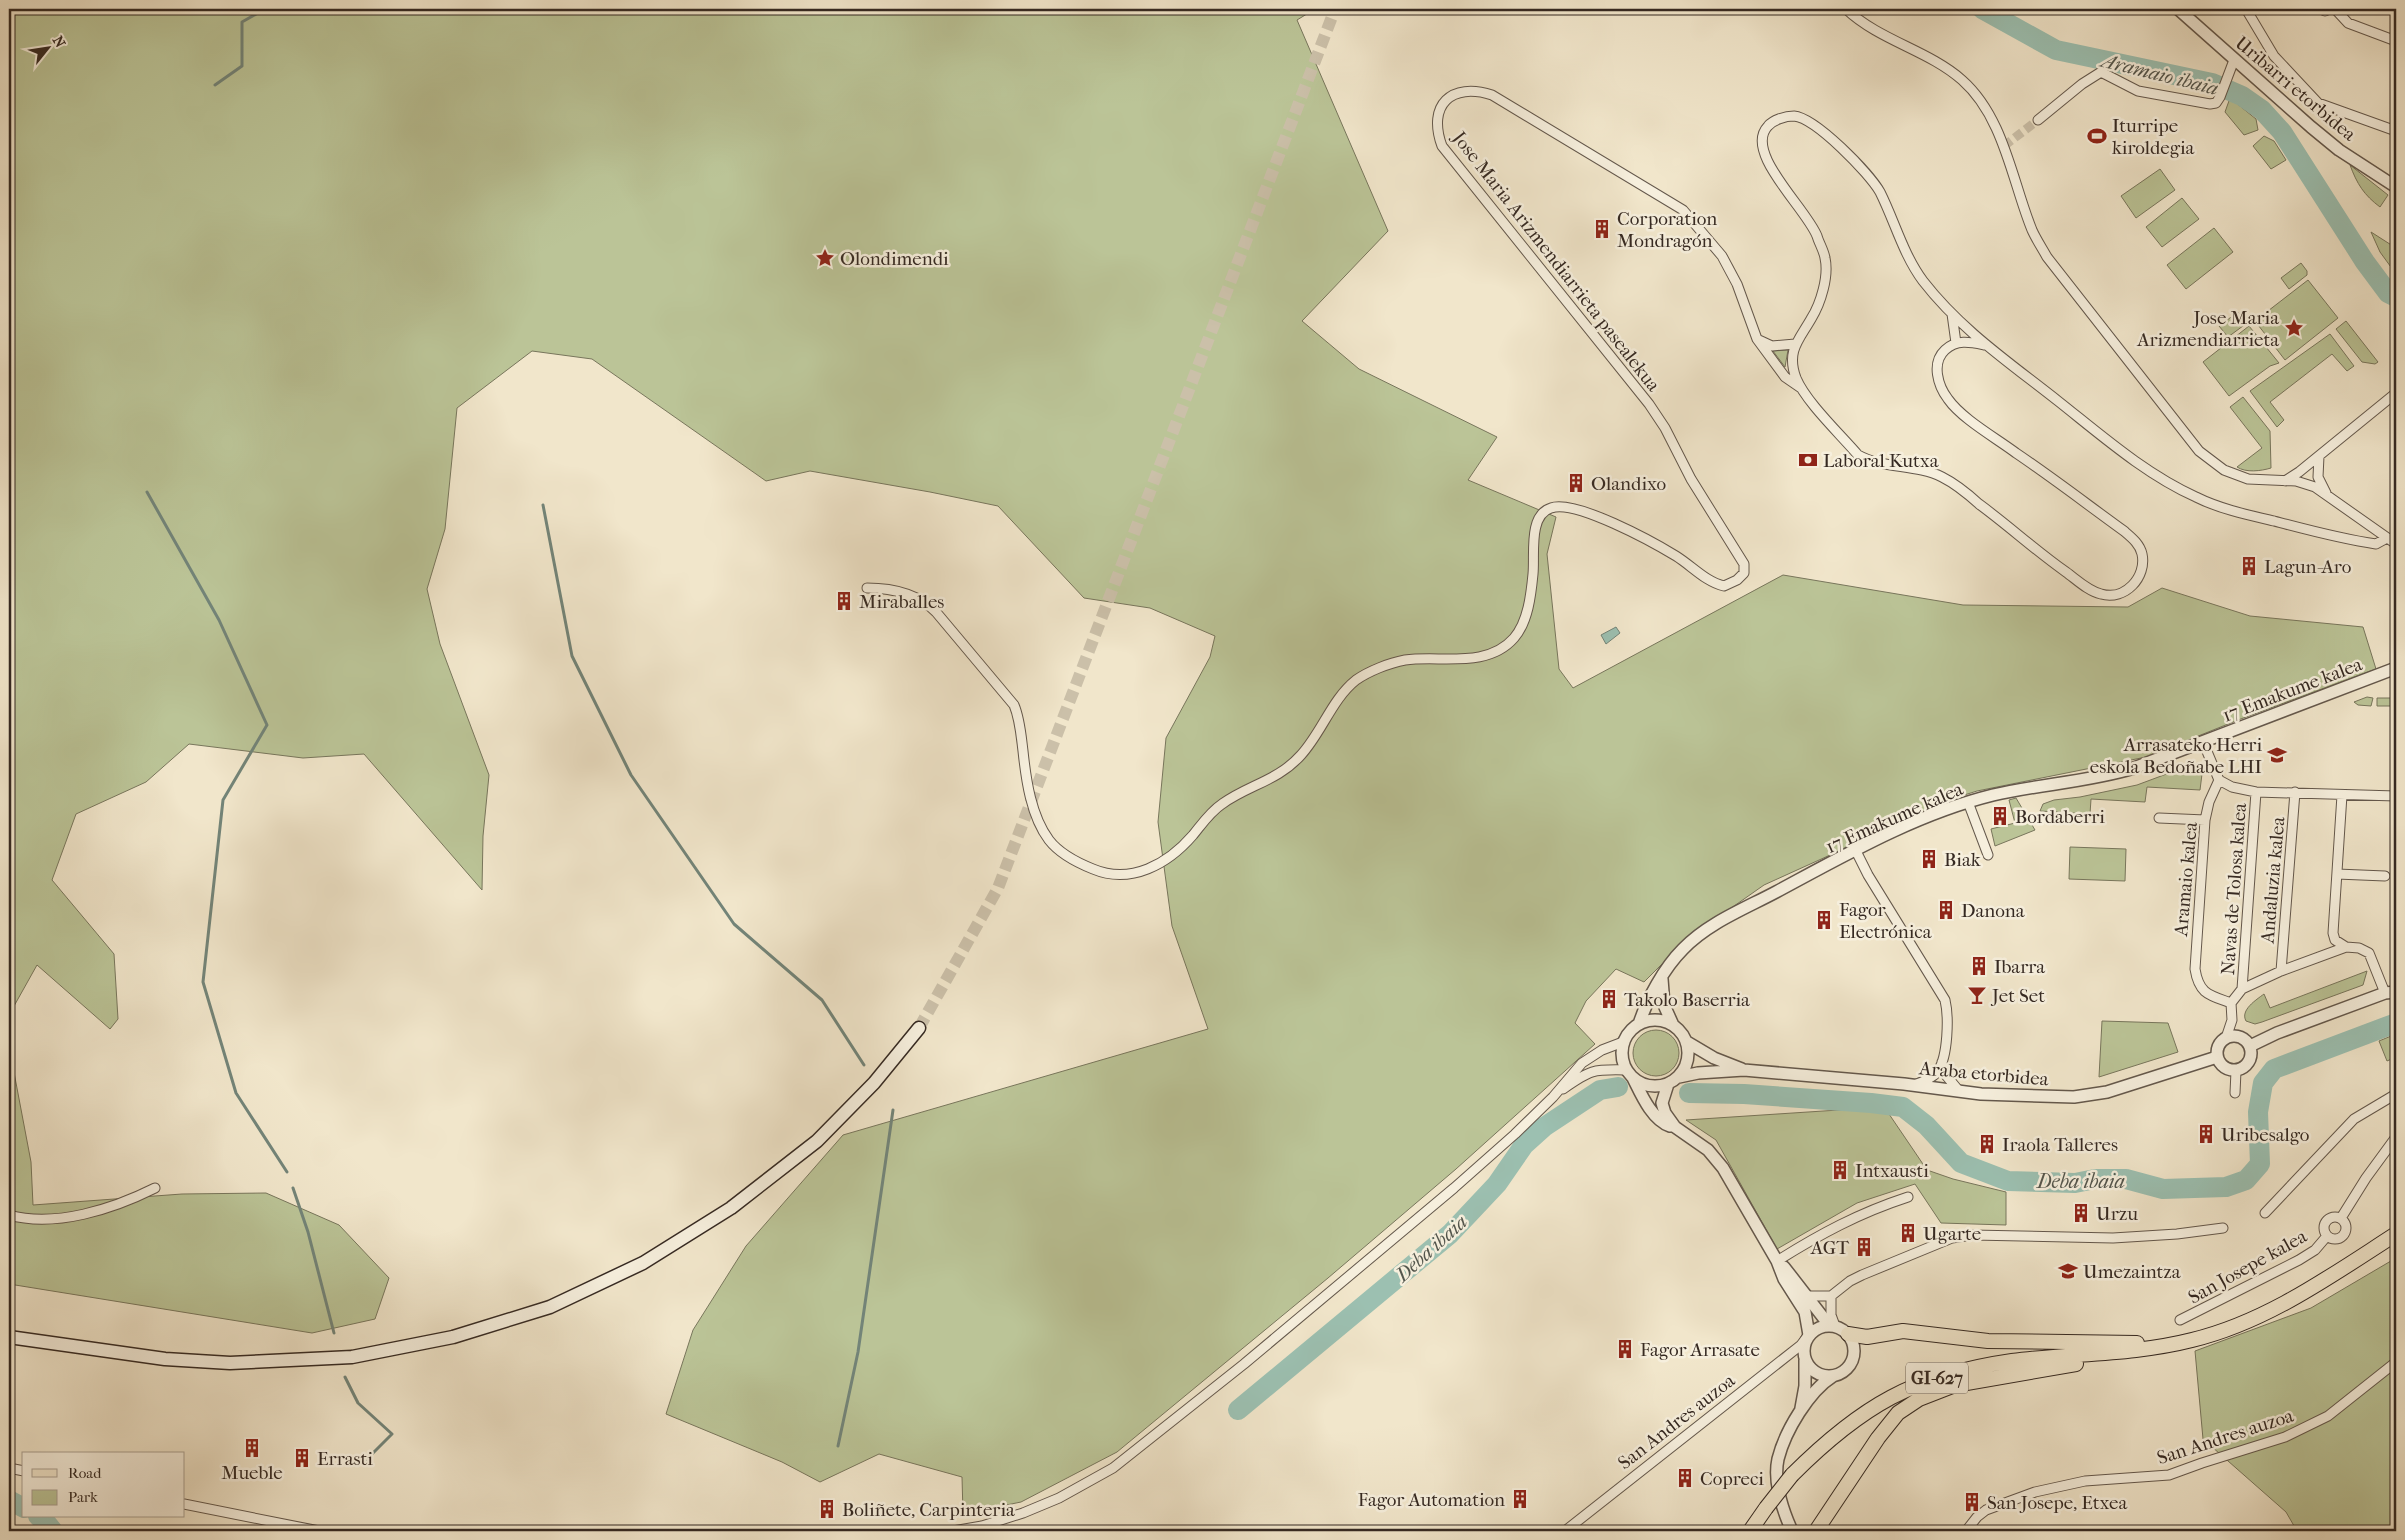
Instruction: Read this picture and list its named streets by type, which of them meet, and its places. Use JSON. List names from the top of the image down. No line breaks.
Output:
{"streets":{"main road":["GI-627"],"street":["Uribarri etorbidea","Jose Maria Arizmendiarrieta pasealekua","17 Emakume kalea","Aramaio kalea","Andaluzia kalea","Navas de Tolosa kalea","Araba etorbidea","San Josepe kalea","San Andres auzoa"]},"crossings":[["17 Emakume kalea","Araba etorbidea"]],"water":["Aramaio ibaia","Deba ibaia"],"places":{"sports":["Iturripe kiroldegia"],"building":["Corporation Mondragón","Olandixo","Lagun-Aro","Miraballes","Bordaberri","Biak","Danona","Fagor Electrónica","Ibarra","Takolo Baserria","Uribesalgo","Iraola Talleres","Intxausti","Urzu","Ugarte","AGT","Fagor Arrasate","Mueble","Errasti","Copreci","Fagor Automation","San Josepe, Etxea","Boliñete, Carpinteria"],"place":["Olondimendi","Jose Maria Arizmendiarrieta"],"bank":["Laboral Kutxa"],"school or university":["Arrasateko Herri eskola Bedoñabe LHI","Umezaintza"],"bar":["Jet Set"]},"legend":["Road","Park"],"north":"top right"}
